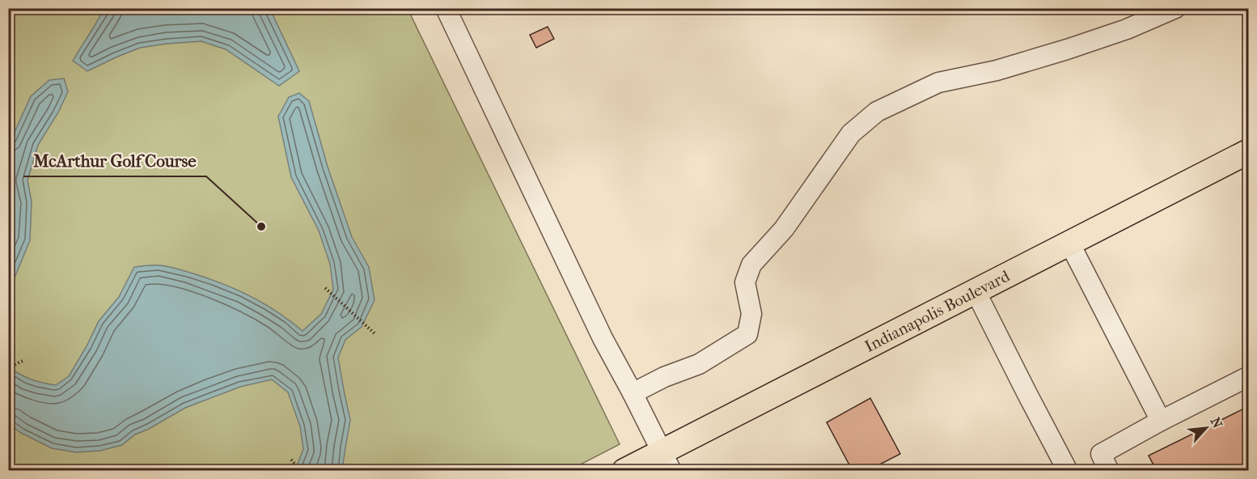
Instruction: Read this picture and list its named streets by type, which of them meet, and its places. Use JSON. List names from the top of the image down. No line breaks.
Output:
{"streets":{"main road":["Indianapolis Boulevard"]},"places":["McArthur Golf Course"],"north":"top right"}
